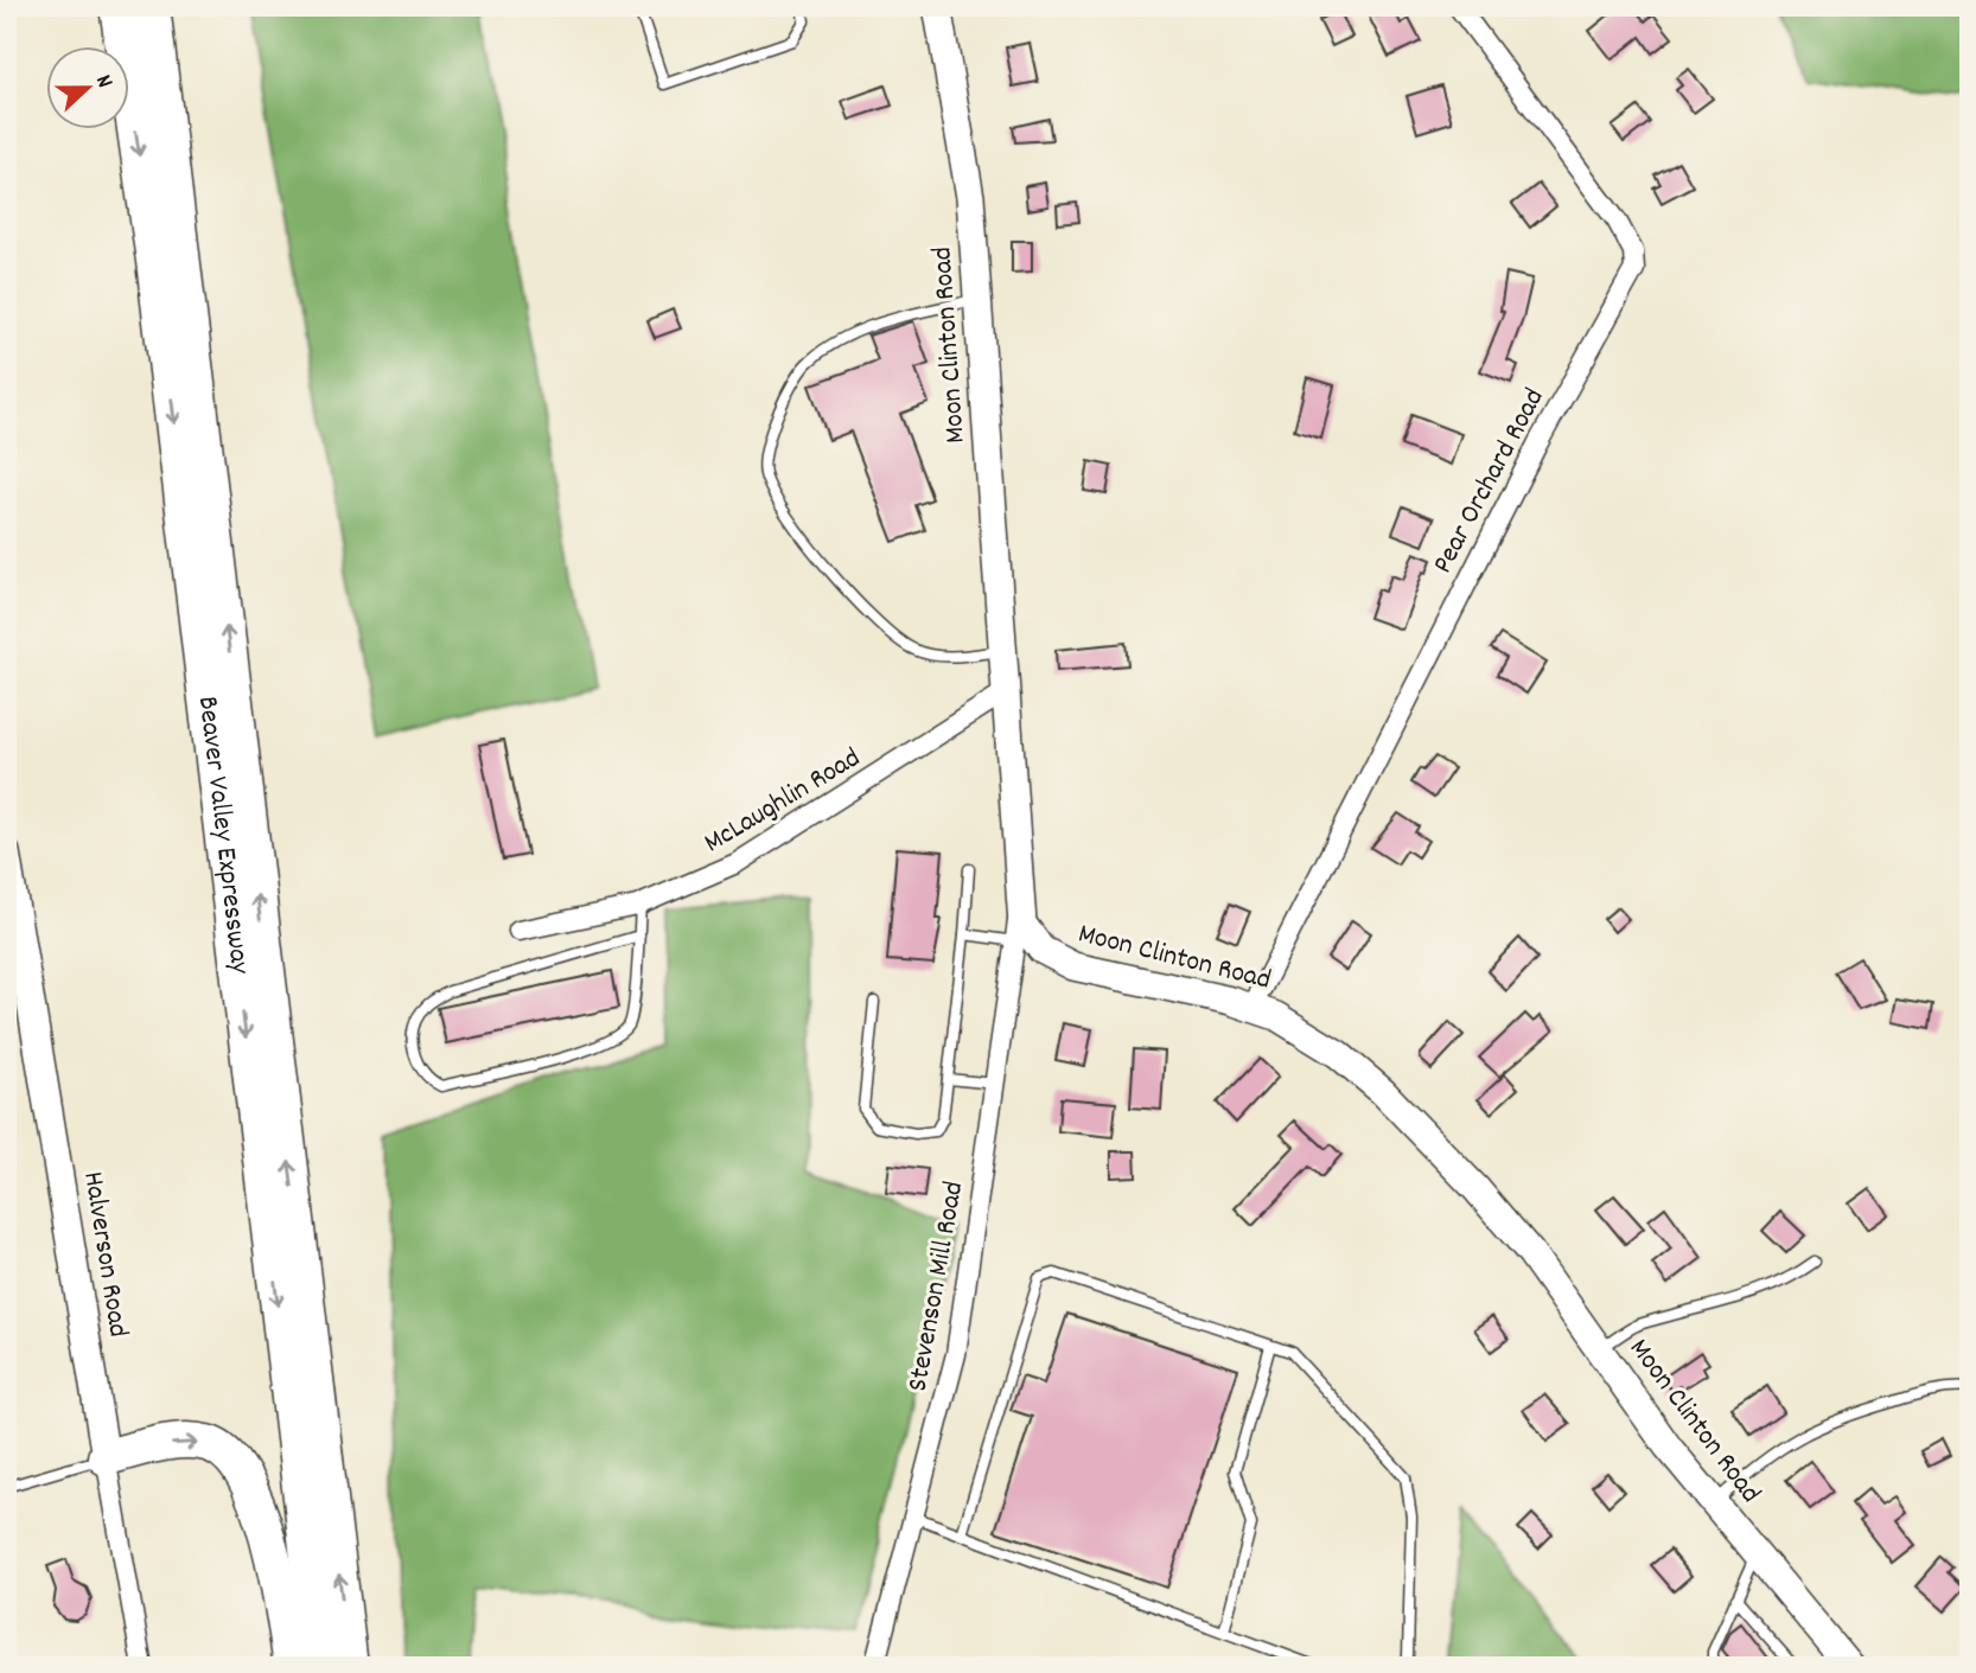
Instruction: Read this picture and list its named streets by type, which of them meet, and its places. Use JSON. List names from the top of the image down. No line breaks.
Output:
{"streets":{"highway":["Beaver Valley Expressway"],"street":["Moon Clinton Road","Pear Orchard Road","McLaughlin Road","Halverson Road","Stevenson Mill Road"]},"crossings":[["Moon Clinton Road","Pear Orchard Road"],["Moon Clinton Road","McLaughlin Road"],["Moon Clinton Road","Stevenson Mill Road"]],"north":"right"}
